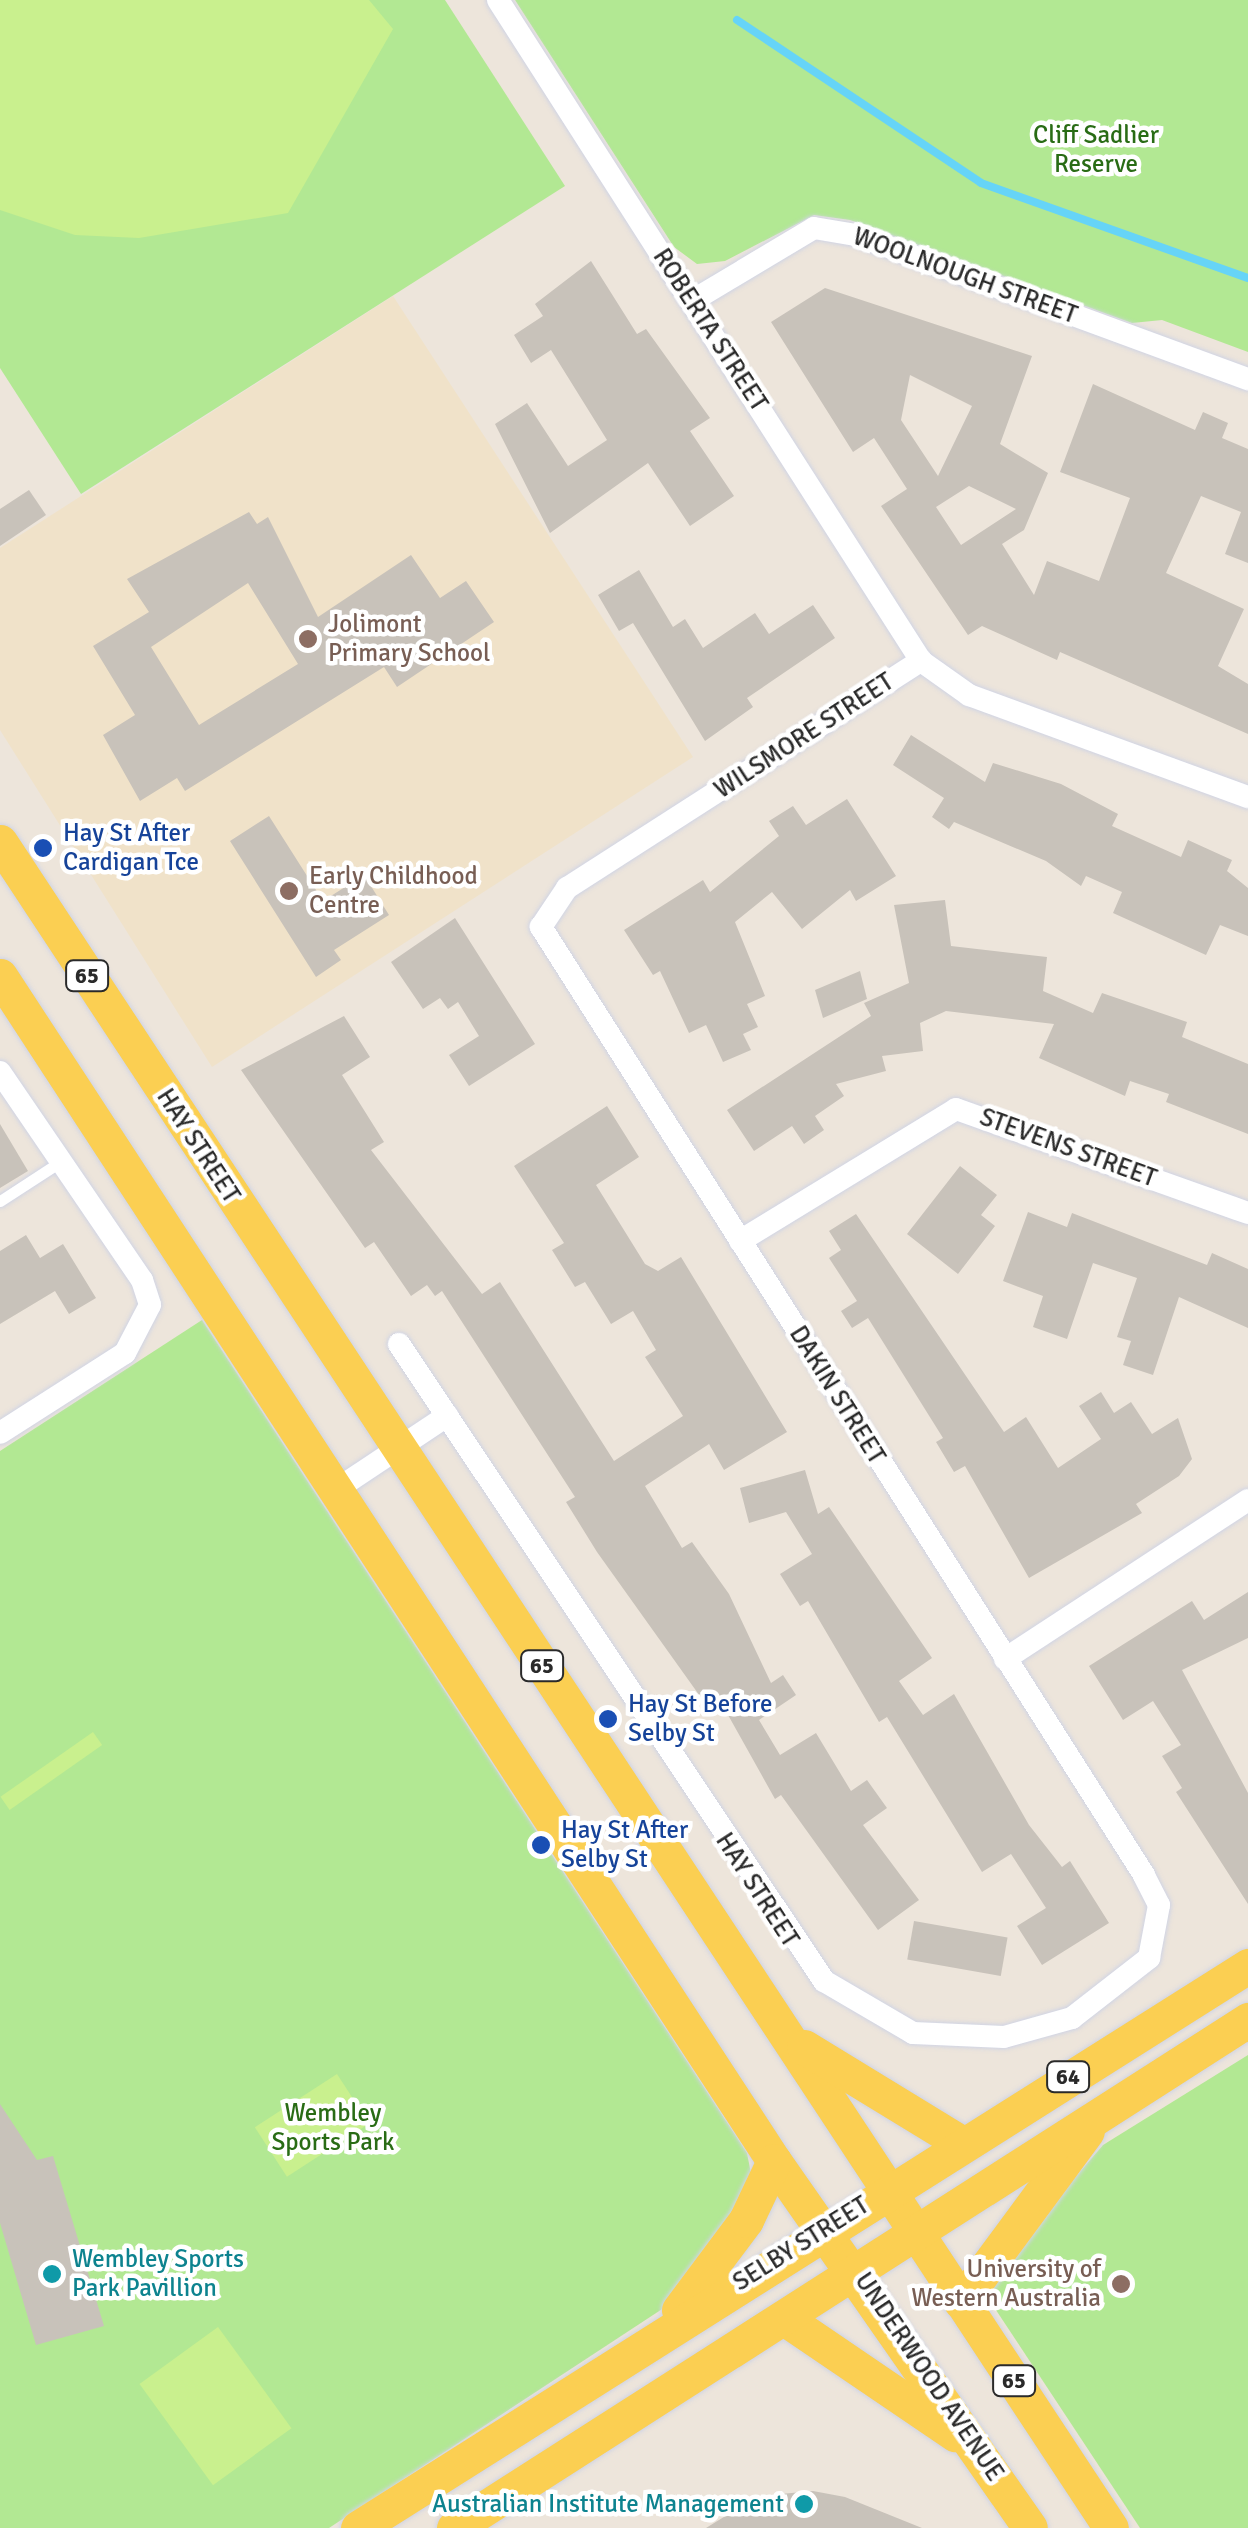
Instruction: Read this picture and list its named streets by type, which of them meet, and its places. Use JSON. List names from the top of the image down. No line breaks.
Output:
{"streets":{"main road":["65","HAY STREET","64","SELBY STREET","UNDERWOOD AVENUE"],"street":["WOOLNOUGH STREET","ROBERTA STREET","WILSMORE STREET","STEVENS STREET","DAKIN STREET"]},"crossings":[["WOOLNOUGH STREET","ROBERTA STREET"],["ROBERTA STREET","WILSMORE STREET"],["WILSMORE STREET","DAKIN STREET"],["65","HAY STREET"],["65","64"],["65","SELBY STREET"],["HAY STREET","DAKIN STREET"],["HAY STREET","SELBY STREET"],["STEVENS STREET","DAKIN STREET"],["64","UNDERWOOD AVENUE"],["SELBY STREET","UNDERWOOD AVENUE"]],"parks":["Cliff Sadlier Reserve","Wembley Sports Park"],"places":["Jolimont Primary School","Hay St After Cardigan Tce","Early Childhood Centre","Hay St Before Selby St","Hay St After Selby St","Wembley Sports Park Pavillion","University of Western Australia","Australian Institute Management"]}
